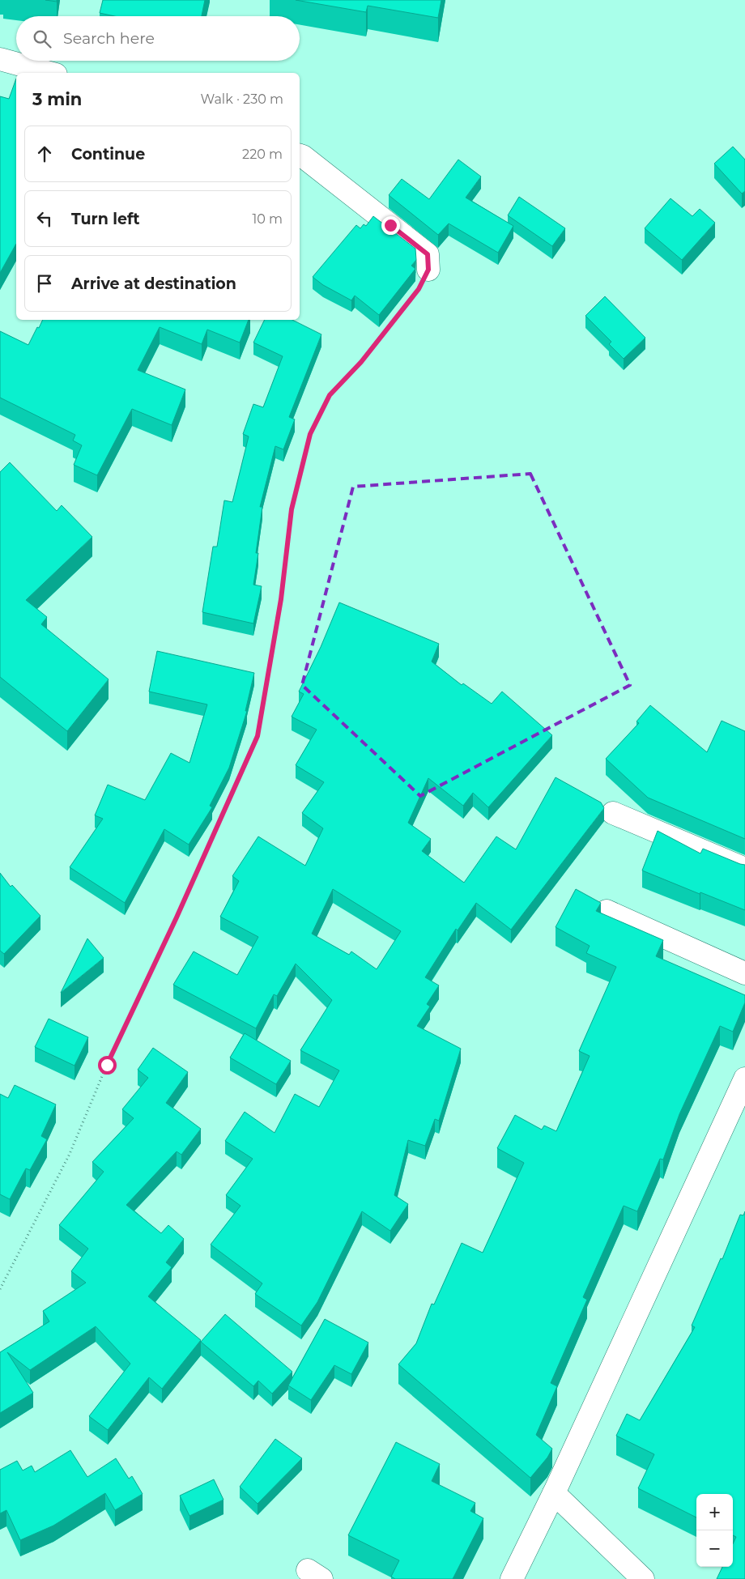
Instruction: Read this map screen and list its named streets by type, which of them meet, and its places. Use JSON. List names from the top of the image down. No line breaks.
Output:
{"page":{"search":"Search here","heading":["3 min","Walk · 230 m"],"list":[["Continue","220 m"],["Turn left","10 m"],"Arrive at destination"],"map_buttons":["+","−"]}}
